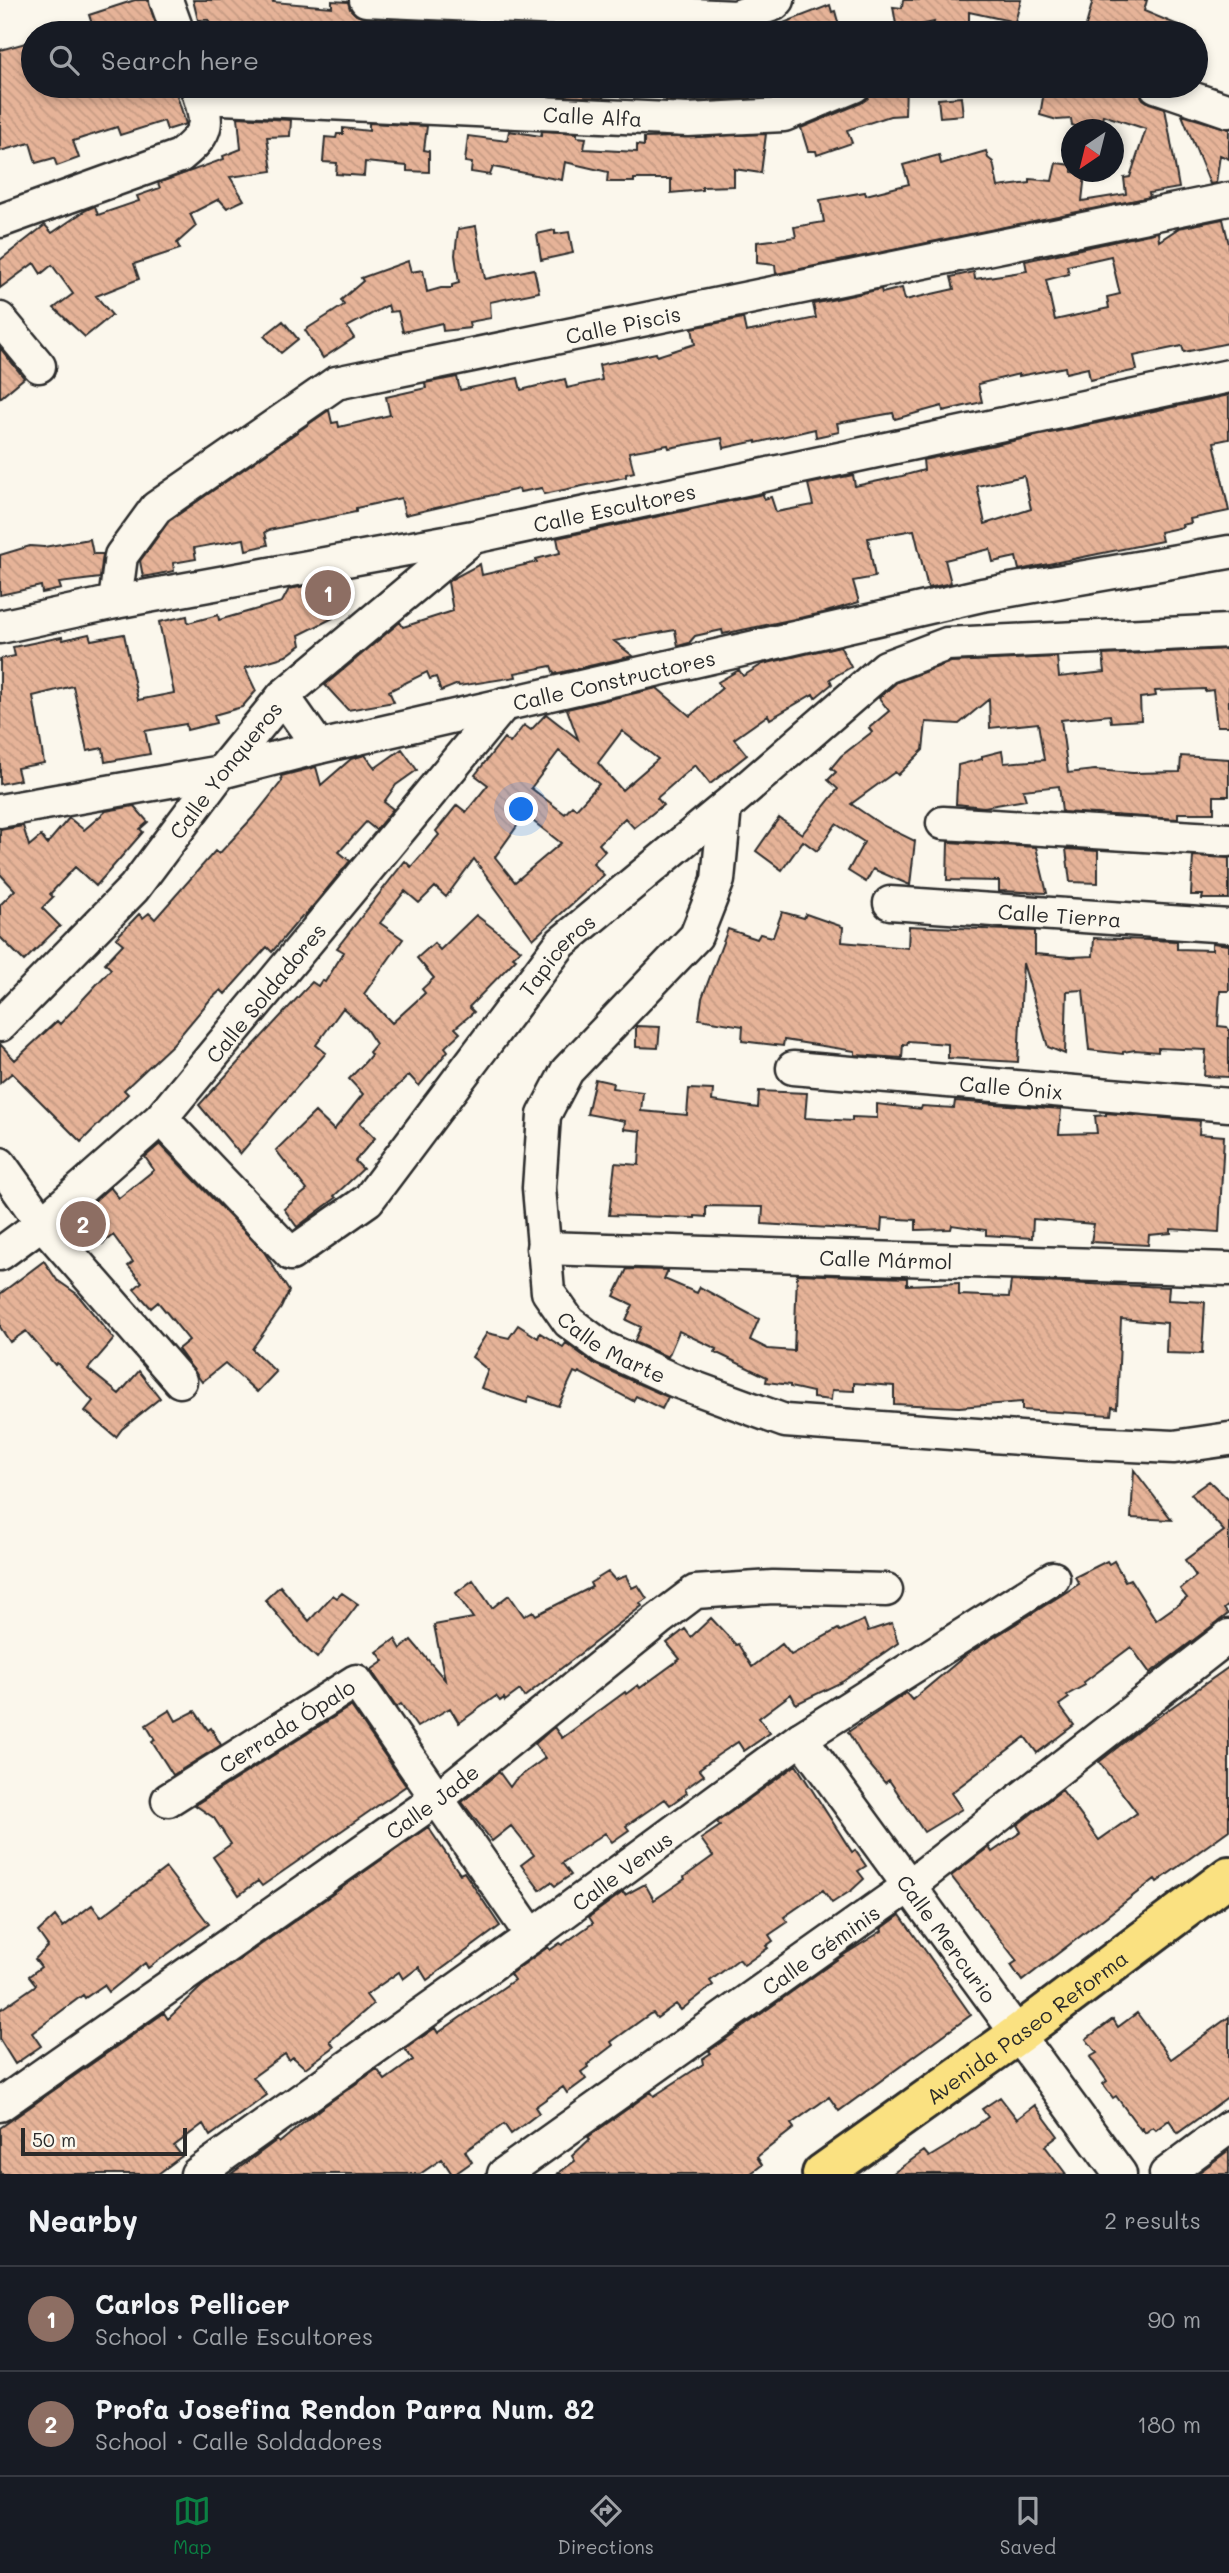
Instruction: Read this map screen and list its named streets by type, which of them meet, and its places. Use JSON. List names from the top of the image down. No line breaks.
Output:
{"streets":{"main road":["Avenida Paseo Reforma"],"street":["Calle Alfa","Calle Piscis","Calle Escultores","Calle Constructores","Calle Yonqueros","Calle Tierra","Tapiceros","Calle Soldadores","Calle Ónix","Calle Mármol","Calle Marte","Cerrada Ópalo","Calle Jade","Calle Venus","Calle Mercurio","Calle Géminis"]},"crossings":[["Calle Piscis","Calle Escultores"],["Calle Escultores","Calle Yonqueros"],["Calle Constructores","Calle Yonqueros"],["Calle Constructores","Calle Soldadores"],["Tapiceros","Calle Soldadores"],["Tapiceros","Calle Marte"],["Calle Mármol","Calle Marte"],["Cerrada Ópalo","Calle Jade"],["Cerrada Ópalo","Calle Venus"],["Calle Venus","Calle Mercurio"],["Calle Mercurio","Calle Géminis"],["Calle Mercurio","Avenida Paseo Reforma"]],"scale_bar":"50 m","north":"bottom left","page":{"search":"Search here","pins":["1","2"],"scale":"50 m","heading":["Nearby","2 results"],"list":[{"mark":"1","name":"Carlos Pellicer","note":"School · Calle Escultores","value":"90 m"},{"mark":"2","name":"Profa Josefina Rendon Parra Num. 82","note":"School · Calle Soldadores","value":"180 m"}],"nav":["Map","Directions","Saved"]}}
